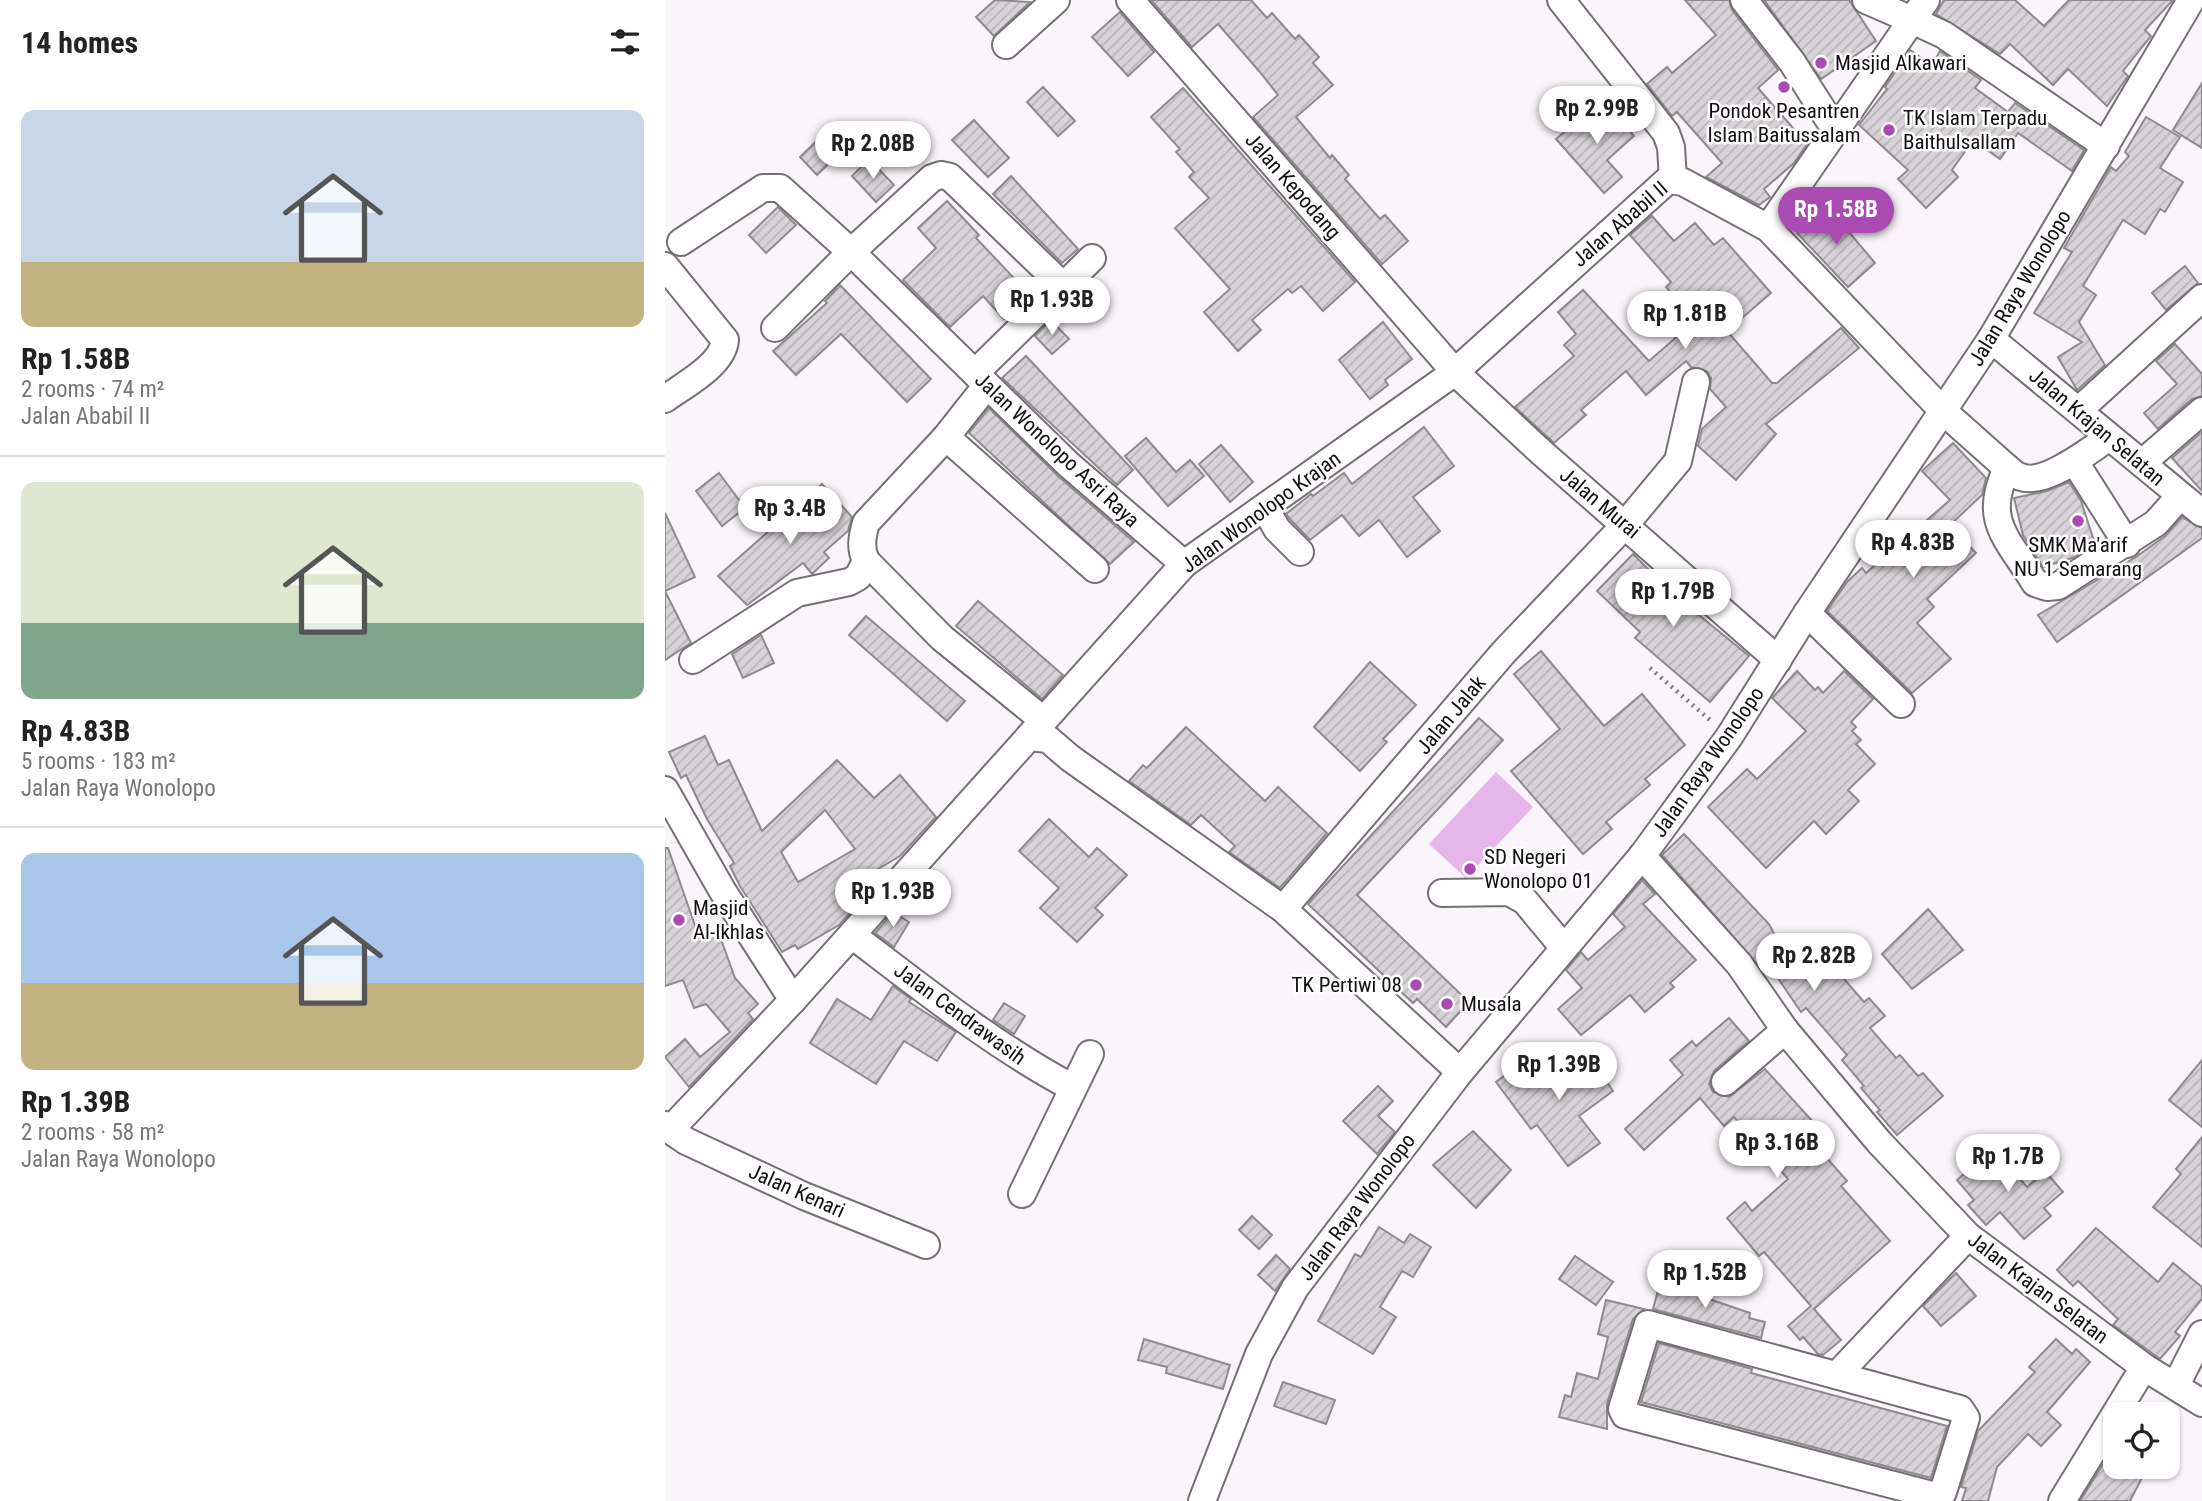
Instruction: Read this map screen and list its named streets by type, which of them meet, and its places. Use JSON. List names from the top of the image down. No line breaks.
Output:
{"streets":{"street":["Jalan Kepodang","Jalan Ababil II","Jalan Raya Wonolopo","Jalan Krajan Selatan","Jalan Wonolopo Asri Raya","Jalan Murai","Jalan Wonolopo Krajan","Jalan Jalak","Jalan Cendrawasih","Jalan Kenari"]},"crossings":[["Jalan Kepodang","Jalan Ababil II"],["Jalan Kepodang","Jalan Murai"],["Jalan Kepodang","Jalan Wonolopo Krajan"],["Jalan Ababil II","Jalan Raya Wonolopo"],["Jalan Ababil II","Jalan Murai"],["Jalan Ababil II","Jalan Wonolopo Krajan"],["Jalan Raya Wonolopo","Jalan Krajan Selatan"],["Jalan Raya Wonolopo","Jalan Murai"],["Jalan Wonolopo Asri Raya","Jalan Wonolopo Krajan"],["Jalan Murai","Jalan Wonolopo Krajan"],["Jalan Murai","Jalan Jalak"],["Jalan Wonolopo Krajan","Jalan Cendrawasih"],["Jalan Wonolopo Krajan","Jalan Kenari"]],"places":["Masjid Alkawari","Pondok Pesantren Islam Baitussalam","TK Islam Terpadu Baithulsallam","SMK Ma'arif NU 1 Semarang","SD Negeri Wonolopo 01","Masjid Al-Ikhlas","TK Pertiwi 08","Musala"],"page":{"heading":"14 homes","list":[{"name":"Rp 1.58B","note":"2 rooms · 74 m² · Jalan Ababil II"},{"name":"Rp 4.83B","note":"5 rooms · 183 m² · Jalan Raya Wonolopo"},{"name":"Rp 1.39B","note":"2 rooms · 58 m² · Jalan Raya Wonolopo"}],"price":["Rp 2.99B","Rp 2.08B","Rp 1.58B","Rp 1.93B","Rp 1.81B","Rp 3.4B","Rp 4.83B","Rp 1.79B","Rp 1.93B","Rp 2.82B","Rp 1.39B","Rp 3.16B","Rp 1.7B","Rp 1.52B"]}}
